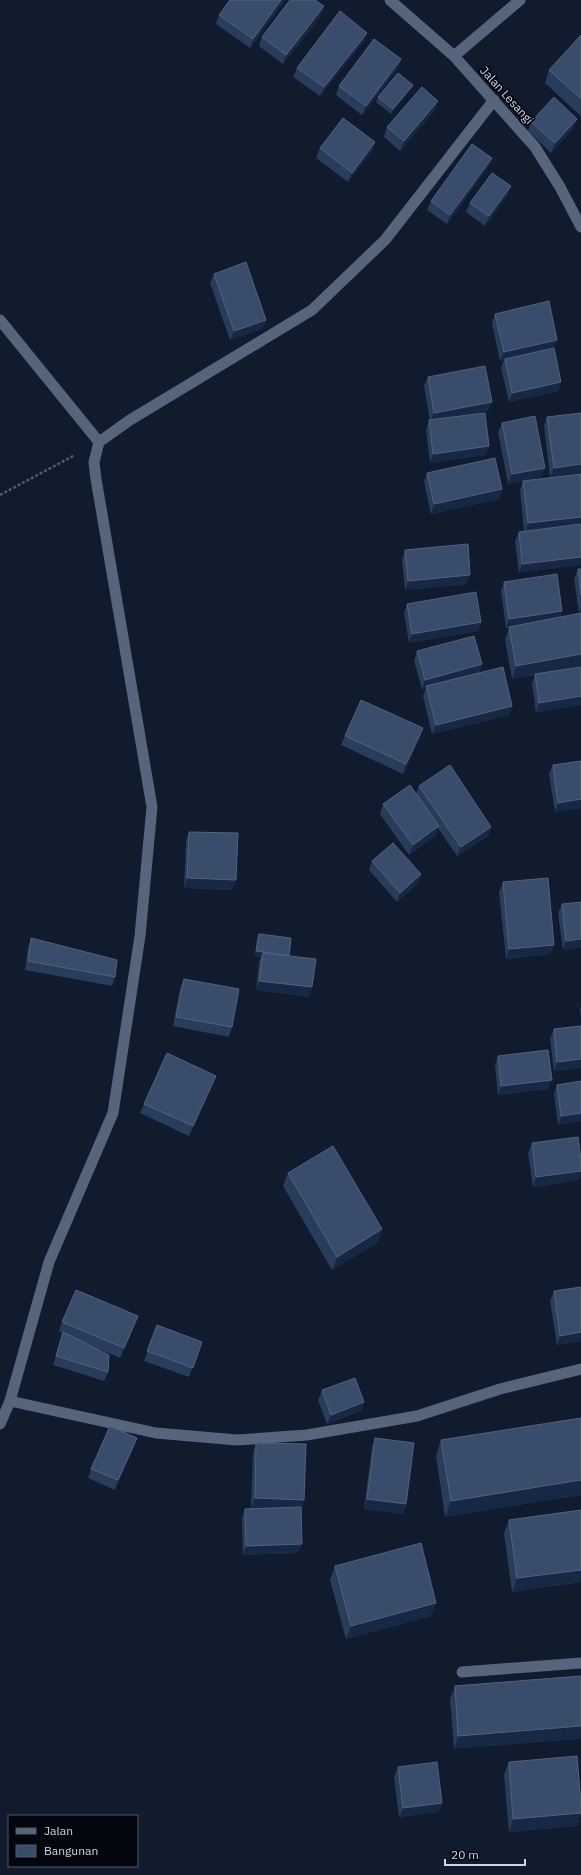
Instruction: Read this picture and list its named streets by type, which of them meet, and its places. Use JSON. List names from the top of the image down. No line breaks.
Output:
{"streets":{"street":["Jalan Lesangi"]},"legend":["Jalan","Bangunan"],"scale_bar":"20 m"}
